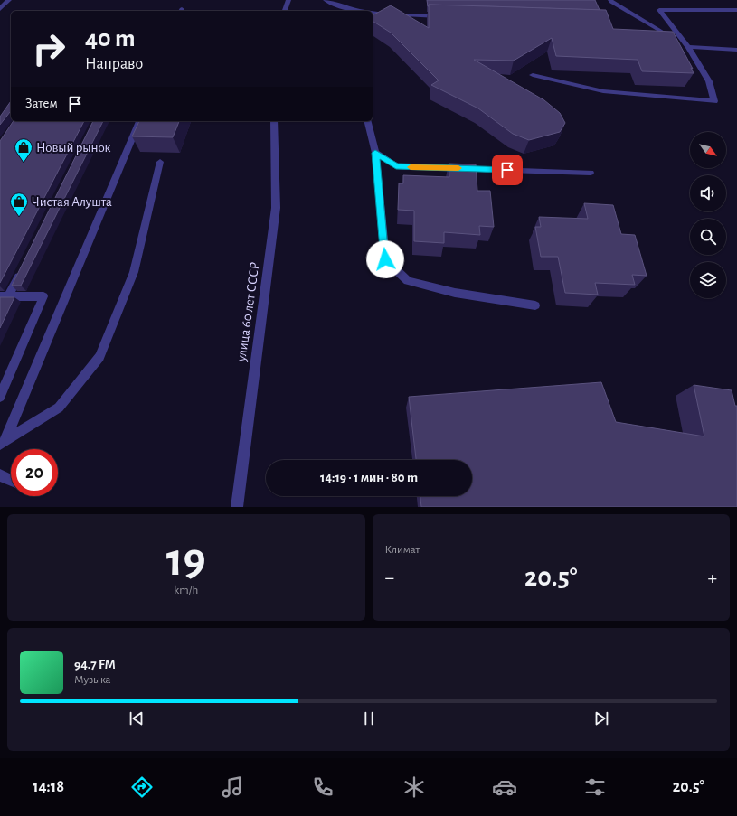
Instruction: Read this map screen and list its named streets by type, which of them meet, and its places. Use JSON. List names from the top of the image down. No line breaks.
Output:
{"streets":{"street":["улица 60 лет СССР"]},"places":{"shop":["Новый рынок","Чистая Алушта"]},"north":"bottom right","page":{"turn":["40 m","Направо"],"then":"Затем","limit":"20","trip":"14:19 · 1 мин · 80 m","tile":[["19","km/h"],"Климат"],"heat":["−","20.5°","+"],"song":["94.7 FM","Музыка"],"tabs":["14:18","20.5°"]}}
